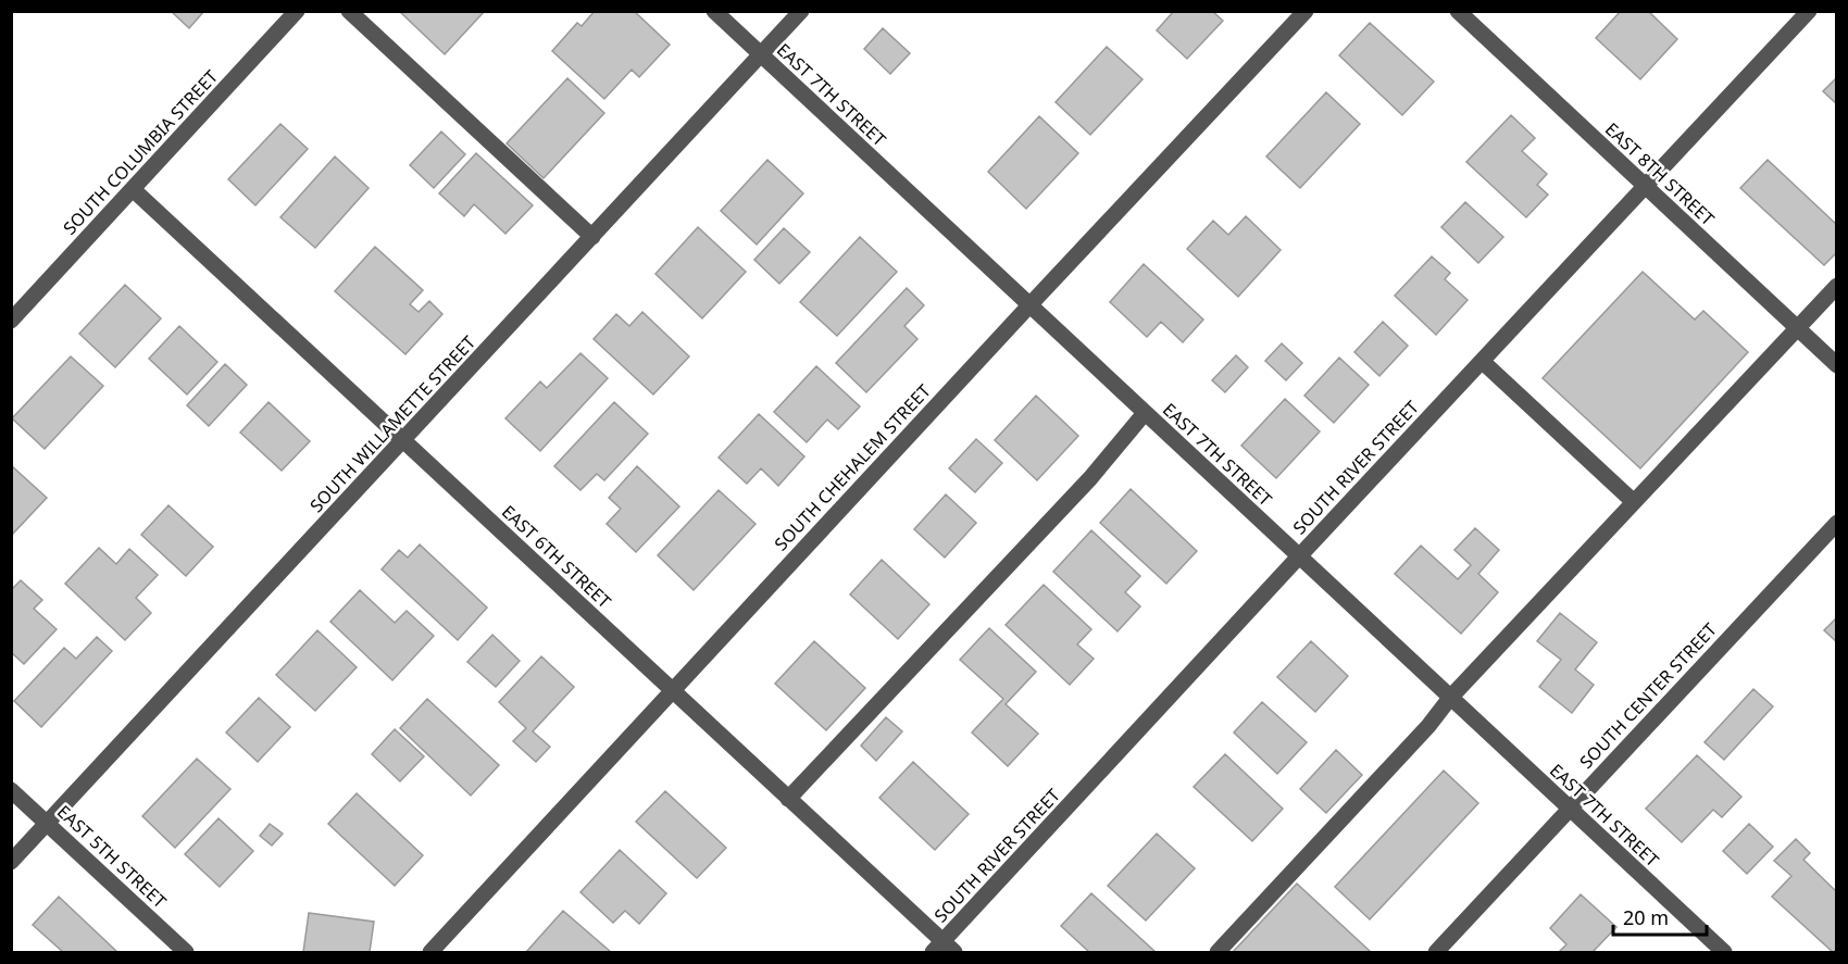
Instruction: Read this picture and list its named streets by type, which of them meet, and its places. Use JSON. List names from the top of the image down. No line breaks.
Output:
{"streets":{"street":["EAST 7TH STREET","SOUTH COLUMBIA STREET","EAST 8TH STREET","SOUTH WILLAMETTE STREET","SOUTH CHEHALEM STREET","SOUTH RIVER STREET","EAST 6TH STREET","SOUTH CENTER STREET","EAST 5TH STREET"]},"crossings":[["EAST 7TH STREET","SOUTH WILLAMETTE STREET"],["EAST 7TH STREET","SOUTH CHEHALEM STREET"],["EAST 7TH STREET","SOUTH RIVER STREET"],["EAST 7TH STREET","SOUTH CENTER STREET"],["SOUTH COLUMBIA STREET","EAST 6TH STREET"],["EAST 8TH STREET","SOUTH RIVER STREET"],["SOUTH WILLAMETTE STREET","EAST 6TH STREET"],["SOUTH WILLAMETTE STREET","EAST 5TH STREET"],["SOUTH CHEHALEM STREET","EAST 6TH STREET"],["SOUTH RIVER STREET","EAST 6TH STREET"]],"scale_bar":"20 m"}
